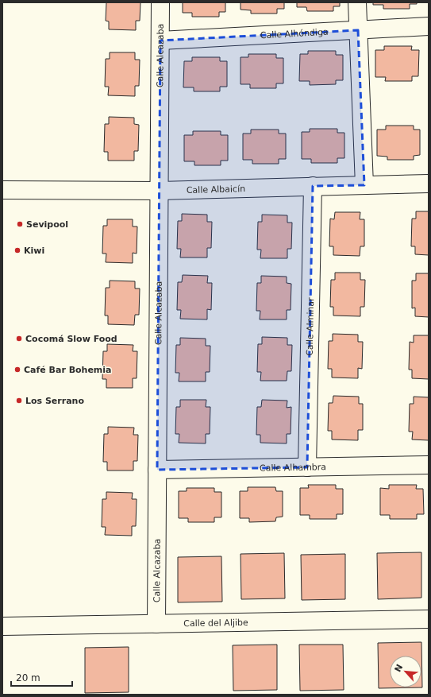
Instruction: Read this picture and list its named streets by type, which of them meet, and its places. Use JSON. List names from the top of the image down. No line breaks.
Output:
{"streets":{"street":["Calle Alhóndiga","Calle Alcazaba","Calle Albaicín","Calle Alminar","Calle Alhambra","Calle del Aljibe"]},"crossings":[["Calle Alhóndiga","Calle Alcazaba"],["Calle Alcazaba","Calle Albaicín"],["Calle Alcazaba","Calle Alhambra"],["Calle Alcazaba","Calle del Aljibe"],["Calle Albaicín","Calle Alminar"],["Calle Alminar","Calle Alhambra"]],"places":["Sevipool","Kiwi","Cocomá Slow Food","Café Bar Bohemia","Los Serrano"],"scale_bar":"20 m","north":"top left"}
